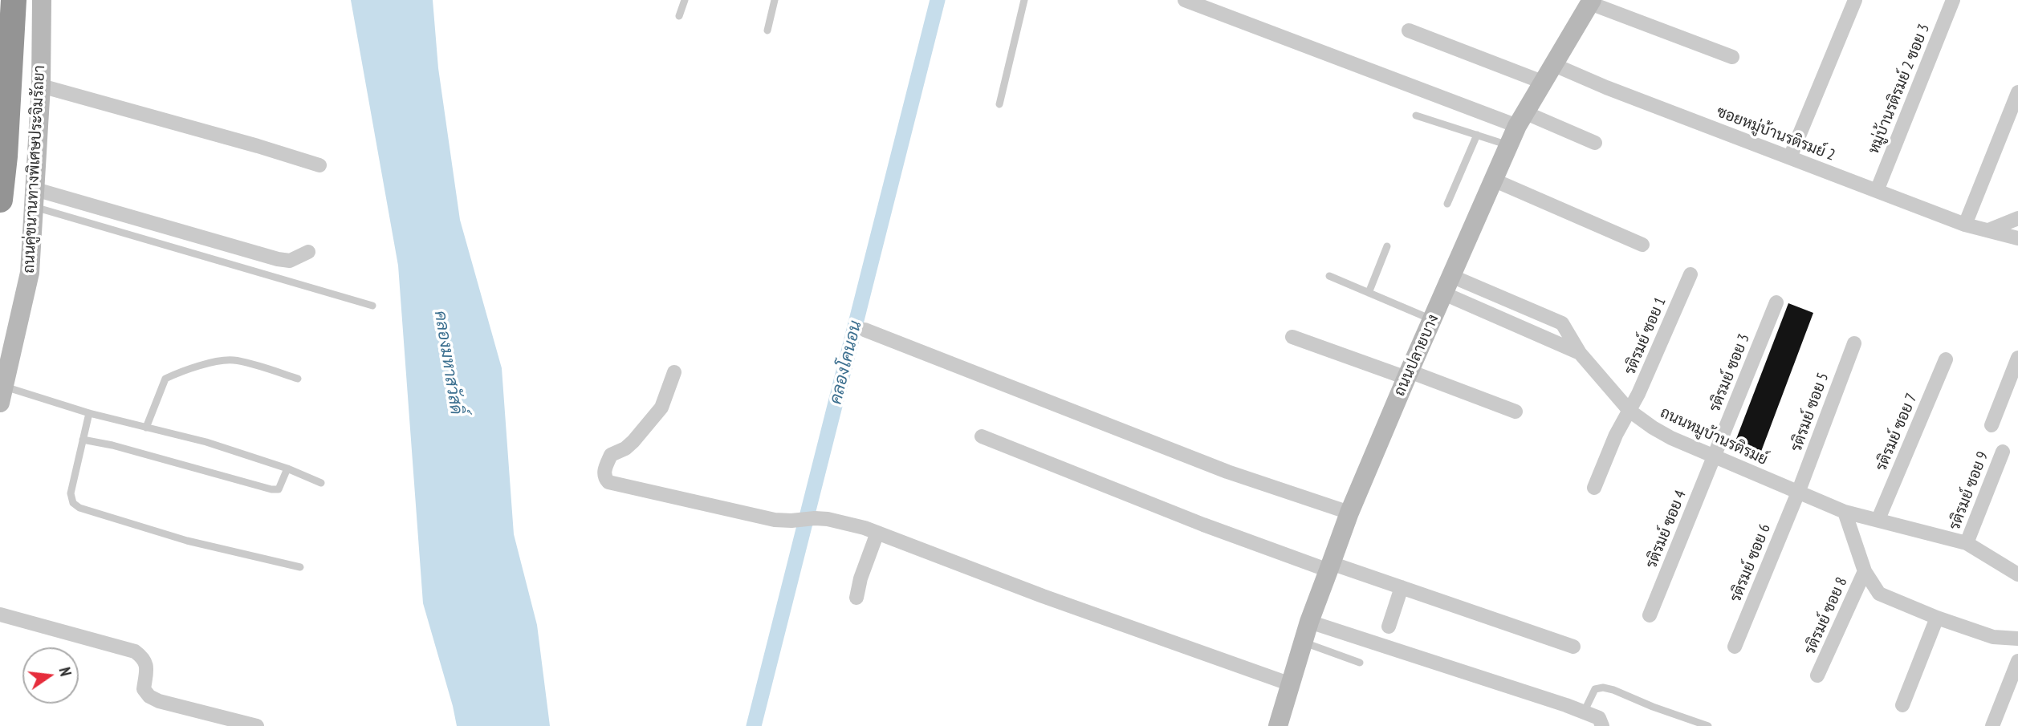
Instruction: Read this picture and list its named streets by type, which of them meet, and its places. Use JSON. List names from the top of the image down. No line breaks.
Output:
{"streets":{"street":["หมู่บ้านรติรมย์ 2 ซอย 3","ซอยหมู่บ้านรติรมย์ 2","ถนนคู่ขนานทางพิเศษประจิมรัถยา","รติรมย์ ซอย 1","ถนนปลายบาง","รติรมย์ ซอย 3","รติรมย์ ซอย 5","รติรมย์ ซอย 7","ถนนหมูบ้านรติรมย์","รติรมย์ ซอย 9","รติรมย์ ซอย 4","รติรมย์ ซอย 6","รติรมย์ ซอย 8"]},"crossings":[["หมู่บ้านรติรมย์ 2 ซอย 3","ซอยหมู่บ้านรติรมย์ 2"],["ซอยหมู่บ้านรติรมย์ 2","ถนนปลายบาง"],["รติรมย์ ซอย 1","ถนนหมูบ้านรติรมย์"],["ถนนปลายบาง","ถนนหมูบ้านรติรมย์"],["รติรมย์ ซอย 3","ถนนหมูบ้านรติรมย์"],["รติรมย์ ซอย 3","รติรมย์ ซอย 4"],["รติรมย์ ซอย 5","ถนนหมูบ้านรติรมย์"],["รติรมย์ ซอย 5","รติรมย์ ซอย 6"],["รติรมย์ ซอย 7","ถนนหมูบ้านรติรมย์"],["ถนนหมูบ้านรติรมย์","รติรมย์ ซอย 9"],["ถนนหมูบ้านรติรมย์","รติรมย์ ซอย 4"],["ถนนหมูบ้านรติรมย์","รติรมย์ ซอย 6"]],"water":["คลองมหาสวัสดิ์","คลองโคนอน"],"north":"right"}
